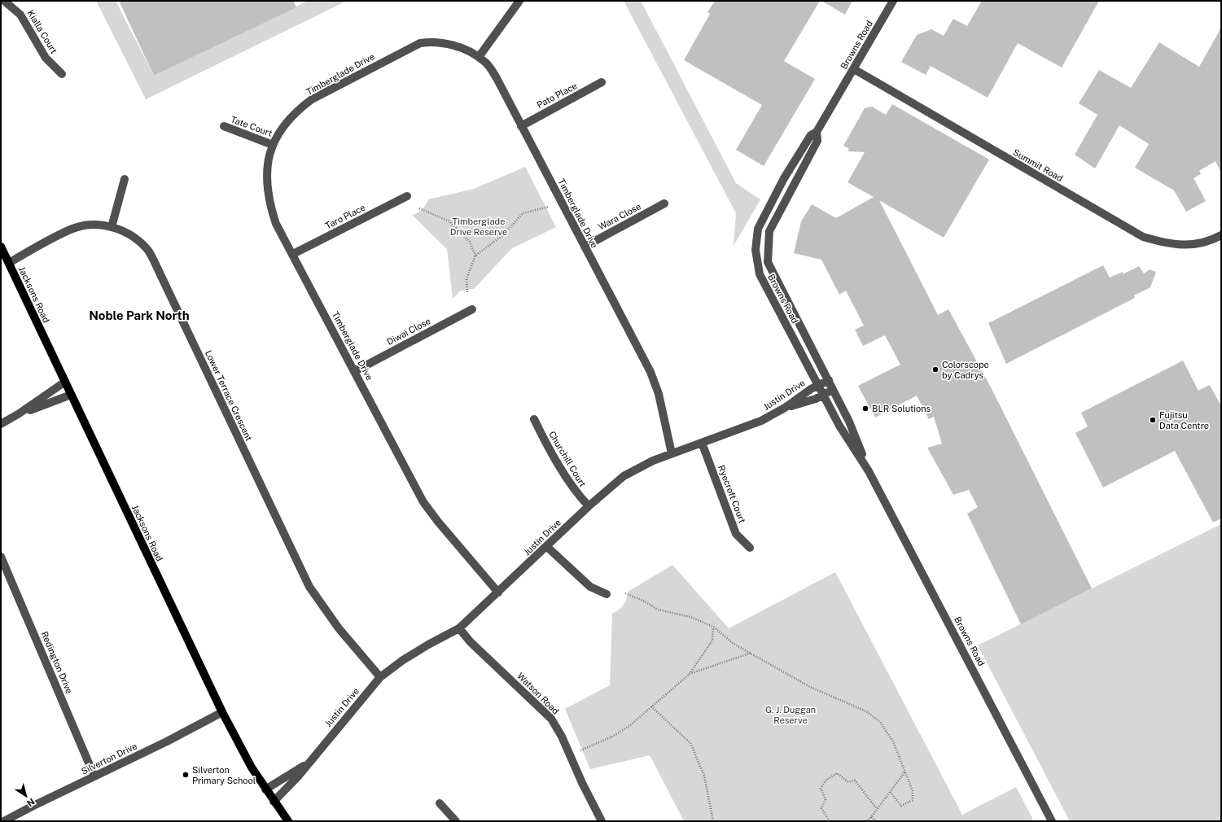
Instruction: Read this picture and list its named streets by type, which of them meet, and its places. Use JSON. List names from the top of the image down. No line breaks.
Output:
{"streets":{"main road":["Jacksons Road"],"street":["Kialla Court","Browns Road","Timberglade Drive","Pato Place","Tate Court","Summit Road","Taro Place","Wara Close","Diwai Close","Justin Drive","Lower Terrace Crescent","Churchill Court","Ryecroft Court","Redington Drive","Watson Road","Silverton Drive"]},"crossings":[["Browns Road","Summit Road"],["Browns Road","Justin Drive"],["Timberglade Drive","Pato Place"],["Timberglade Drive","Tate Court"],["Timberglade Drive","Taro Place"],["Timberglade Drive","Wara Close"],["Timberglade Drive","Diwai Close"],["Timberglade Drive","Justin Drive"],["Jacksons Road","Justin Drive"],["Jacksons Road","Lower Terrace Crescent"],["Jacksons Road","Silverton Drive"],["Justin Drive","Lower Terrace Crescent"],["Justin Drive","Churchill Court"],["Justin Drive","Ryecroft Court"],["Justin Drive","Watson Road"],["Redington Drive","Silverton Drive"]],"districts":["Noble Park North"],"parks":["Timberglade Drive Reserve","G. J. Duggan Reserve"],"places":["Colorscope by Cadrys","BLR Solutions","Fujitsu Data Centre","Silverton Primary School"],"north":"bottom right"}
